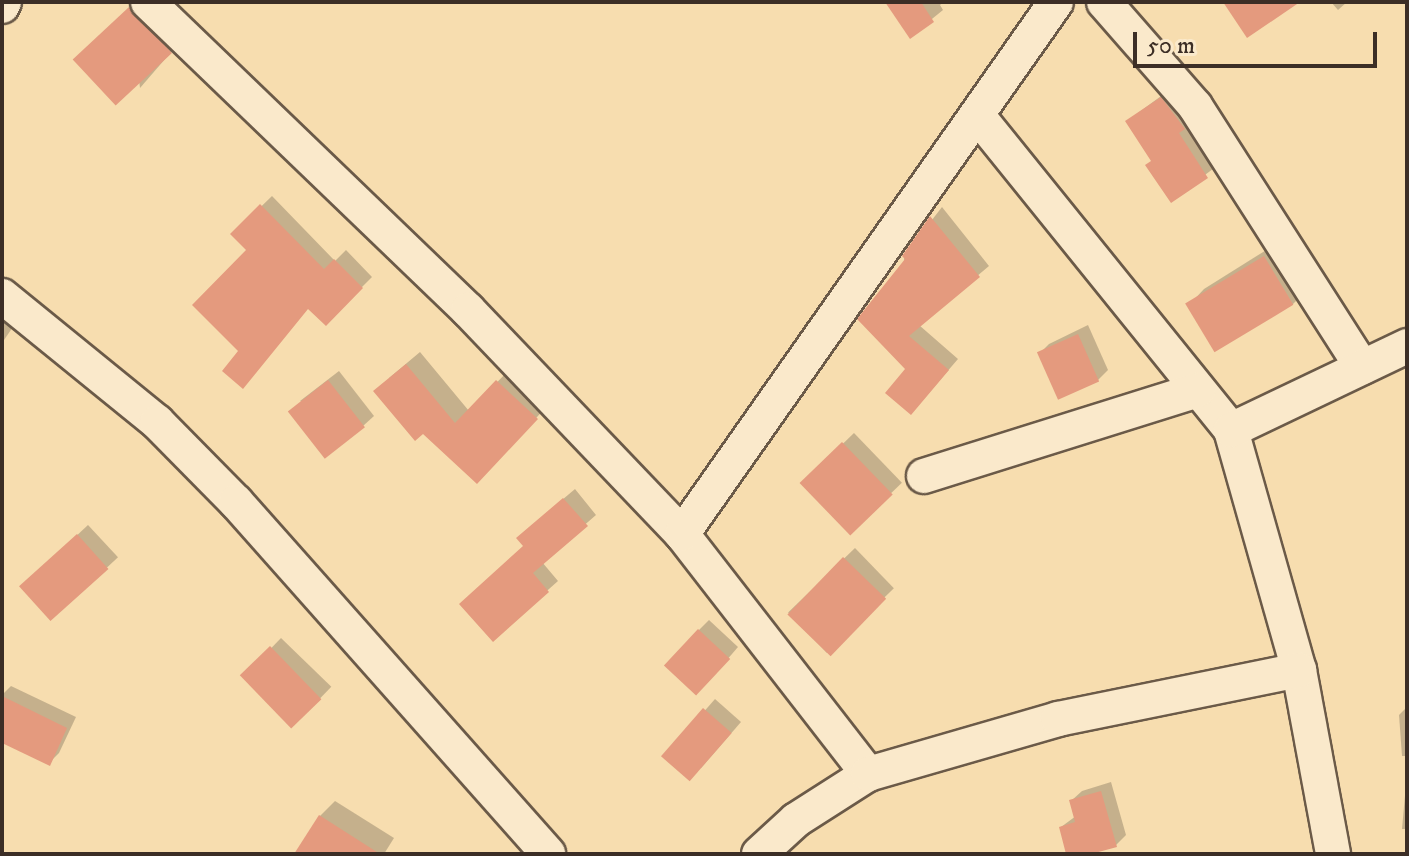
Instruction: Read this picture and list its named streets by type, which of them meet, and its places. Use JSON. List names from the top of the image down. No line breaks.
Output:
{"scale_bar":"50 m"}
